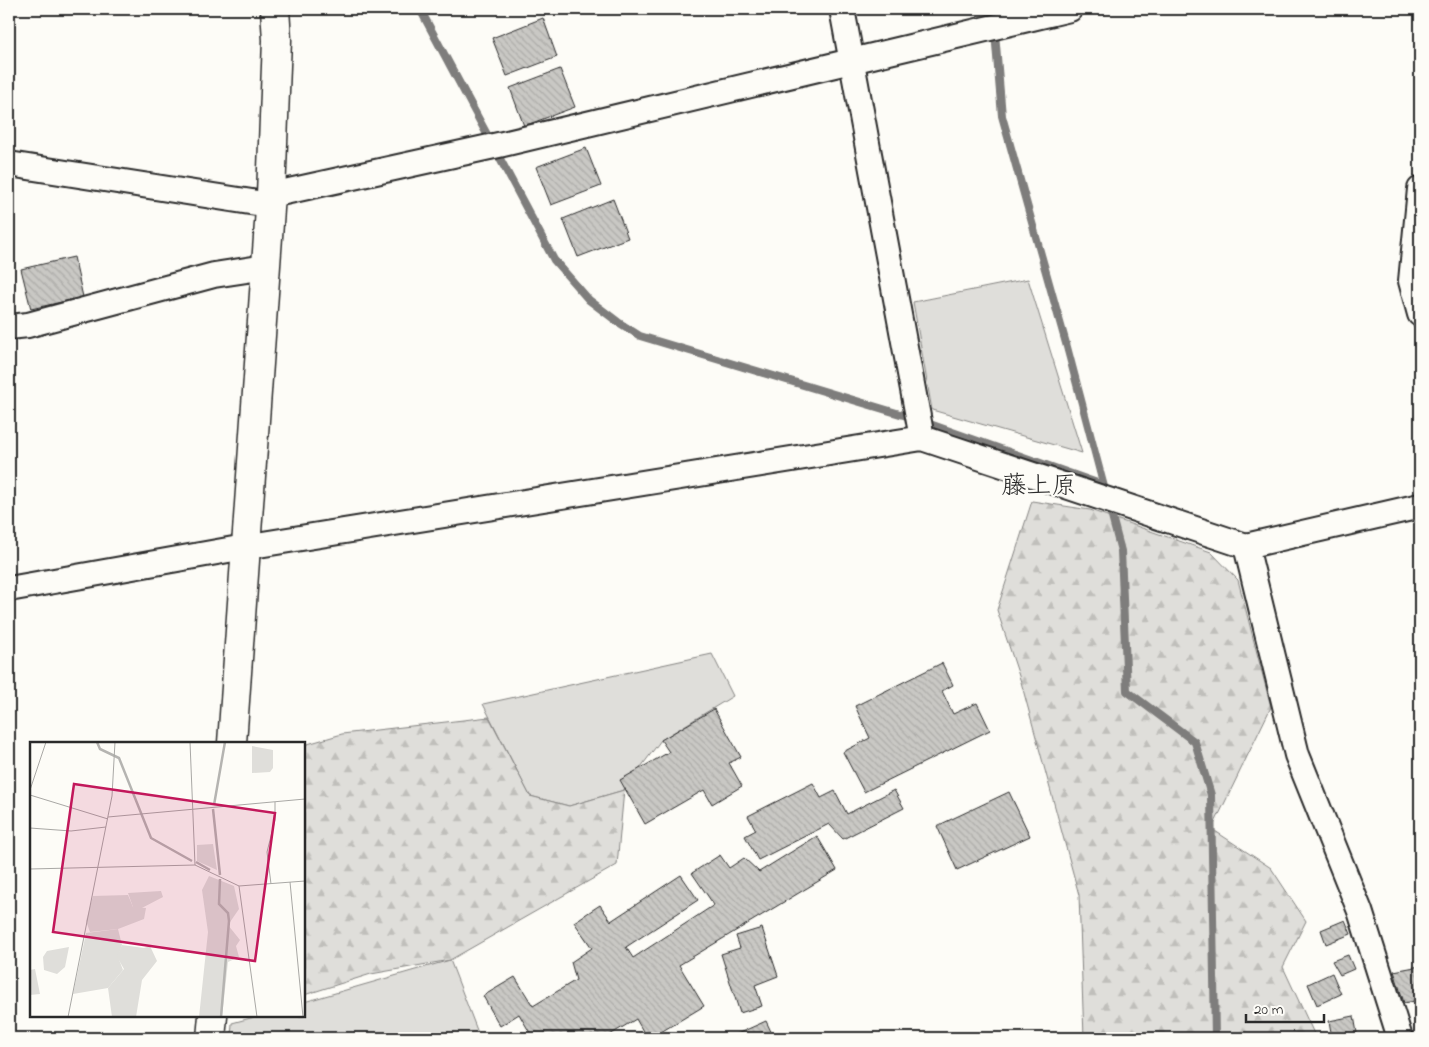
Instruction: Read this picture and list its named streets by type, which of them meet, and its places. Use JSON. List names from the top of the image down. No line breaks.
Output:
{"districts":["藤上原"],"scale_bar":"20 m"}
